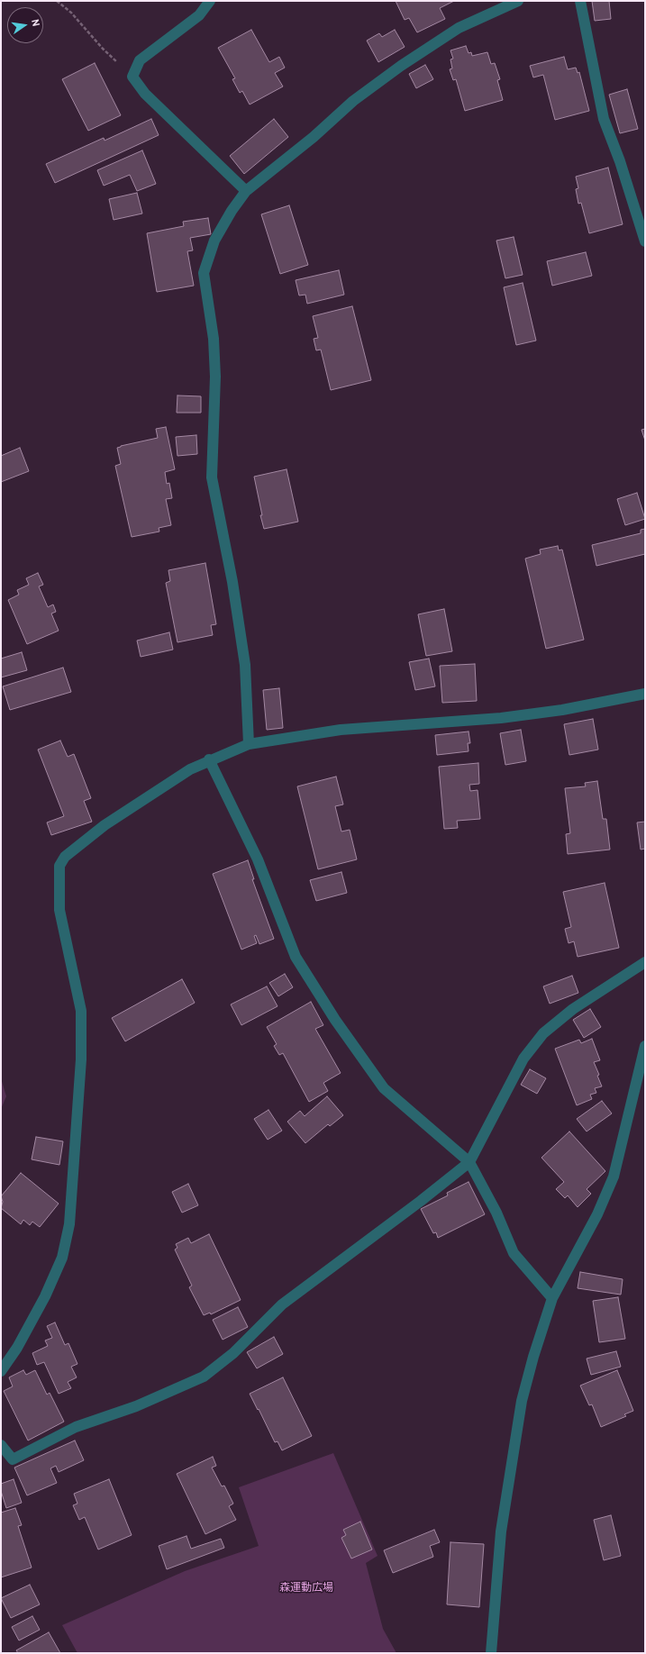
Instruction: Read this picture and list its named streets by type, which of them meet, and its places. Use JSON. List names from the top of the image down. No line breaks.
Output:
{"parks":["森運動広場"],"north":"right"}
